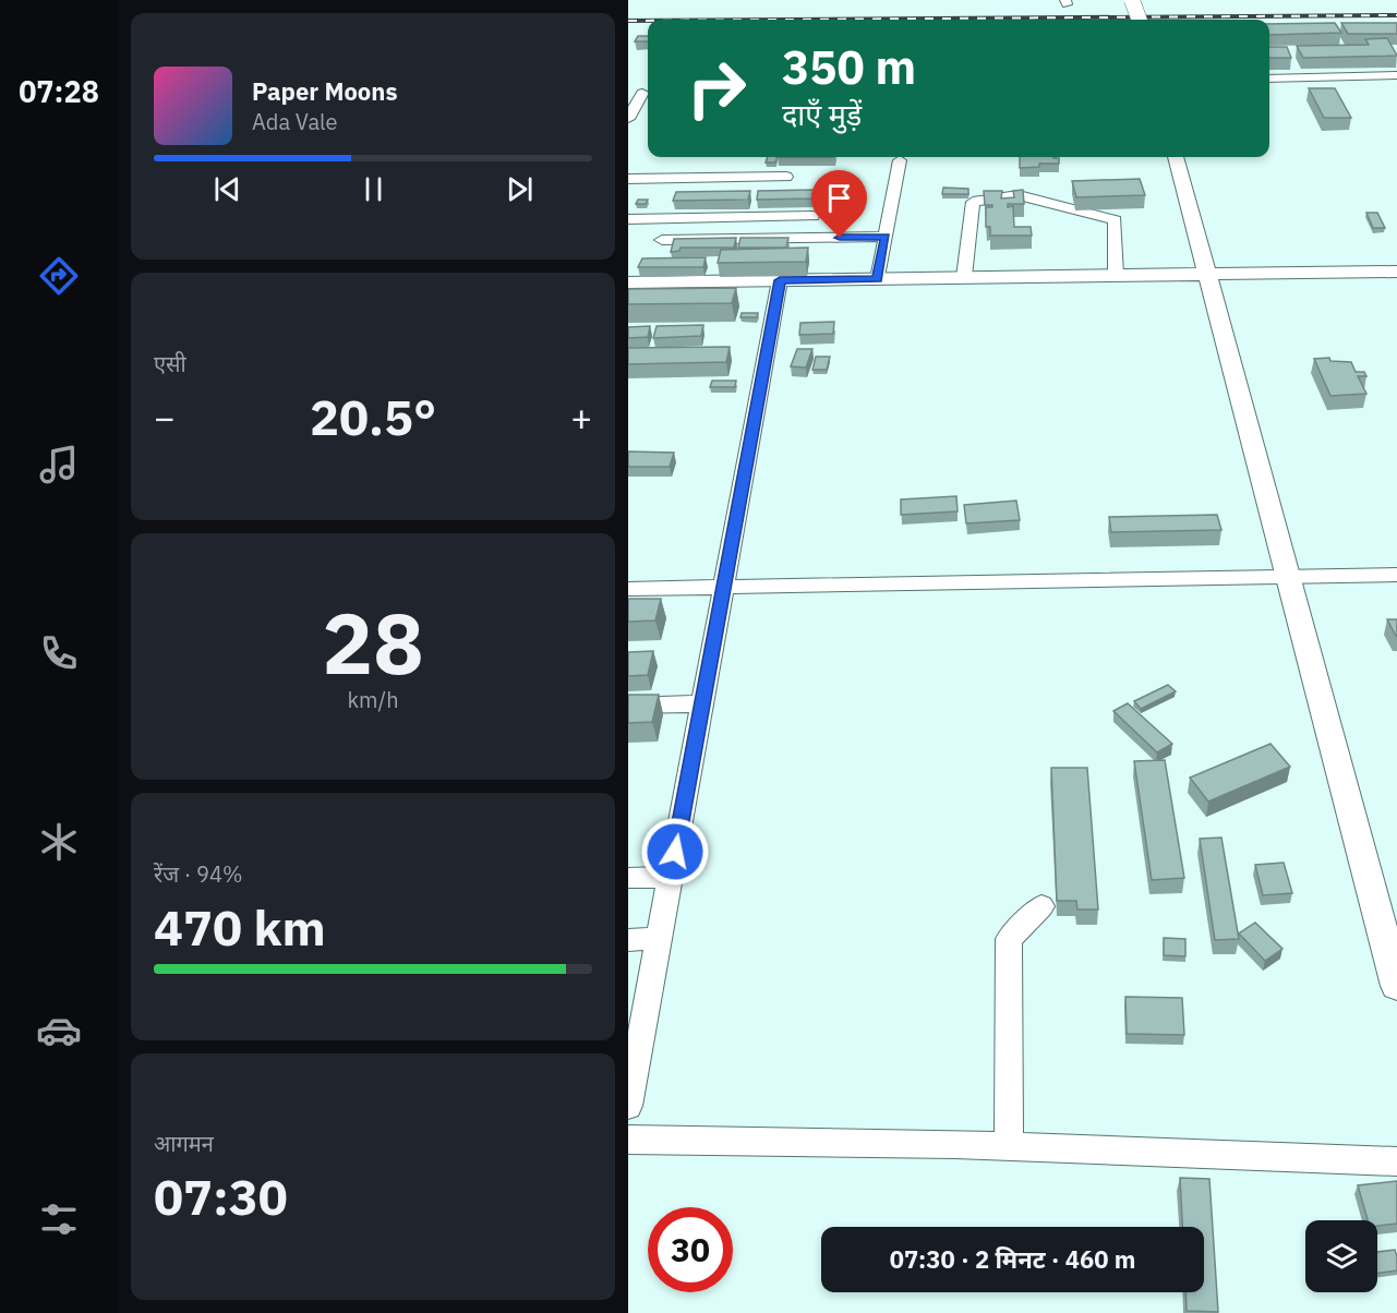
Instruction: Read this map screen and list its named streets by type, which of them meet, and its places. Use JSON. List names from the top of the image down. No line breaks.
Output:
{"page":{"tabs":"07:28","turn":["350 m","दाएँ मुड़ें"],"song":["Paper Moons","Ada Vale"],"tile":["एसी",["28","km/h"],["रेंज · 94%","470 km"],["आगमन","07:30"]],"heat":["−","20.5°","+"],"limit":"30","trip":"07:30 · 2 मिनट · 460 m"}}
